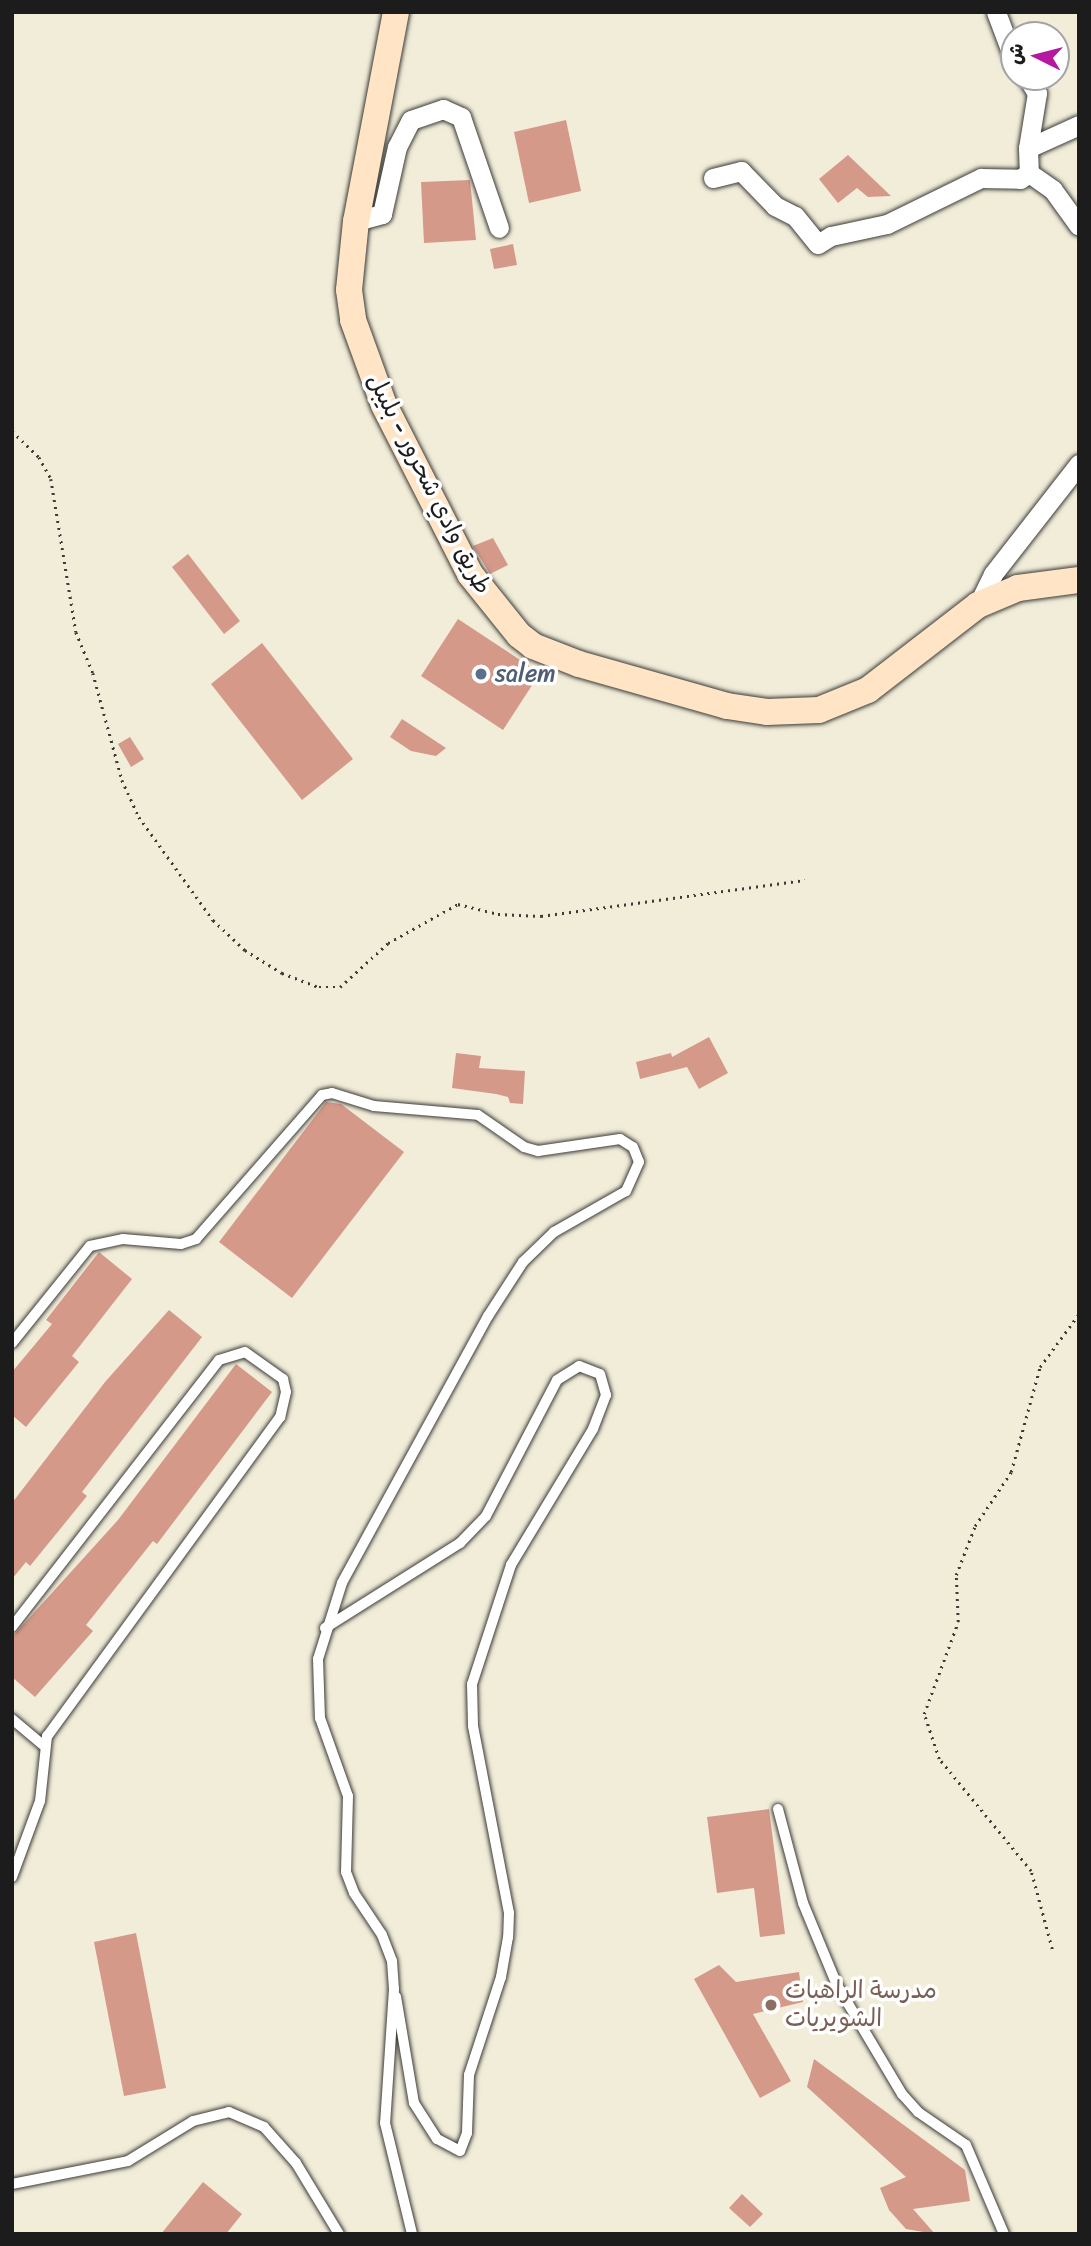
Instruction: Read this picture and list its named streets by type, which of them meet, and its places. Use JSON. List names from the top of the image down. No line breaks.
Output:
{"streets":{"street":["طريق وادي شحرور - بليبل"]},"places":["salem","مدرسة الراهبات الشويريات"],"north":"left"}
